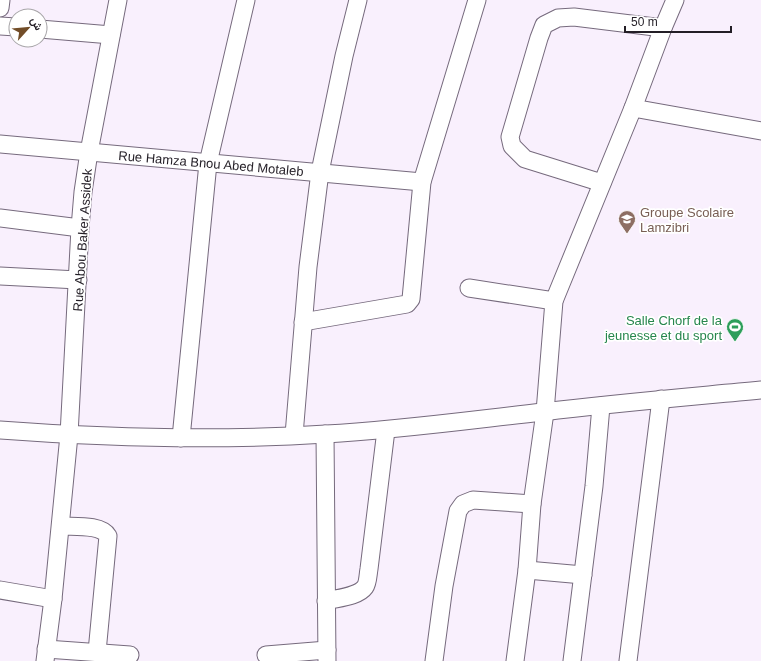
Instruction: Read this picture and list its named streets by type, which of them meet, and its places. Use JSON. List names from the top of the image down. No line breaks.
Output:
{"streets":{"street":["Rue Hamza Bnou Abed Motaleb","Rue Abou Baker Assidek"]},"crossings":[["Rue Hamza Bnou Abed Motaleb","Rue Abou Baker Assidek"]],"places":{"school or university":["Groupe Scolaire Lamzibri"],"sports":["Salle Chorf de la jeunesse et du sport"]},"scale_bar":"50 m","north":"top right"}
